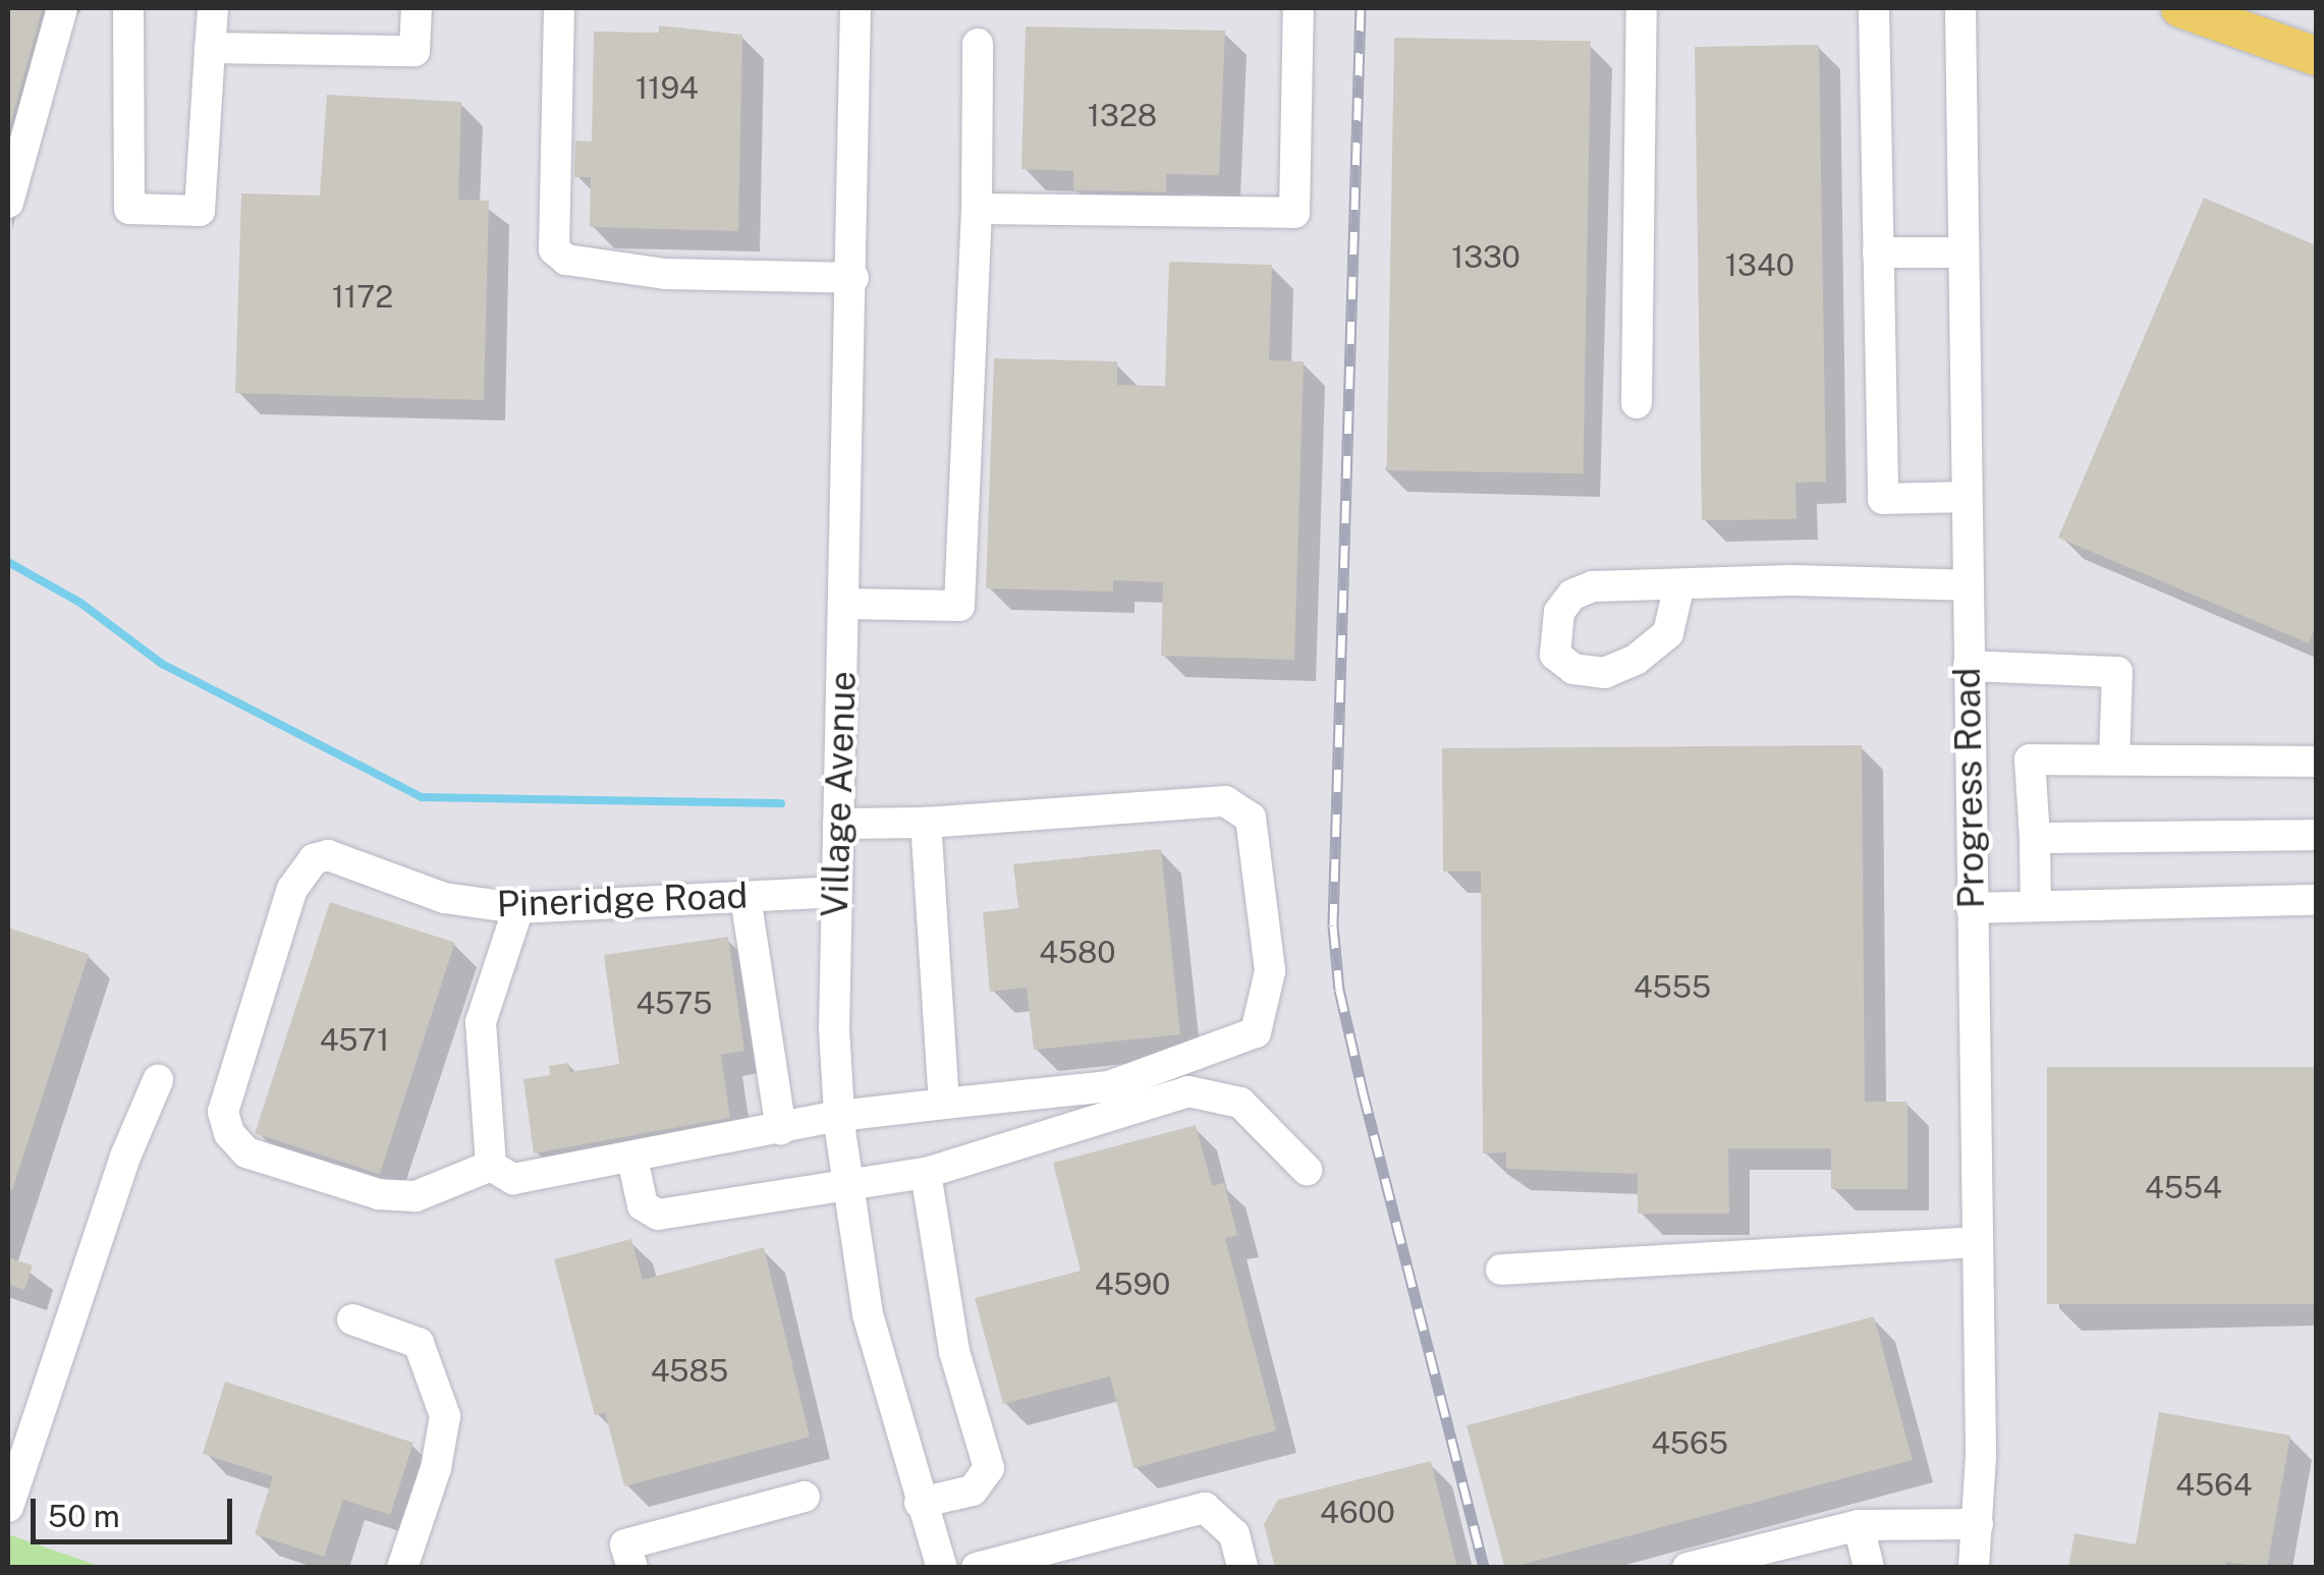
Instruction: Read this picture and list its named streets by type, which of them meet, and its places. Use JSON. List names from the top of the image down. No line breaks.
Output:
{"streets":{"street":["Progress Road","Village Avenue","Pineridge Road"]},"crossings":[["Village Avenue","Pineridge Road"]],"house_numbers":["1194","1328","1330","1340","1172","4580","4555","4575","4571","4554","4590","4585","4565","4564","4600"],"scale_bar":"50 m"}
